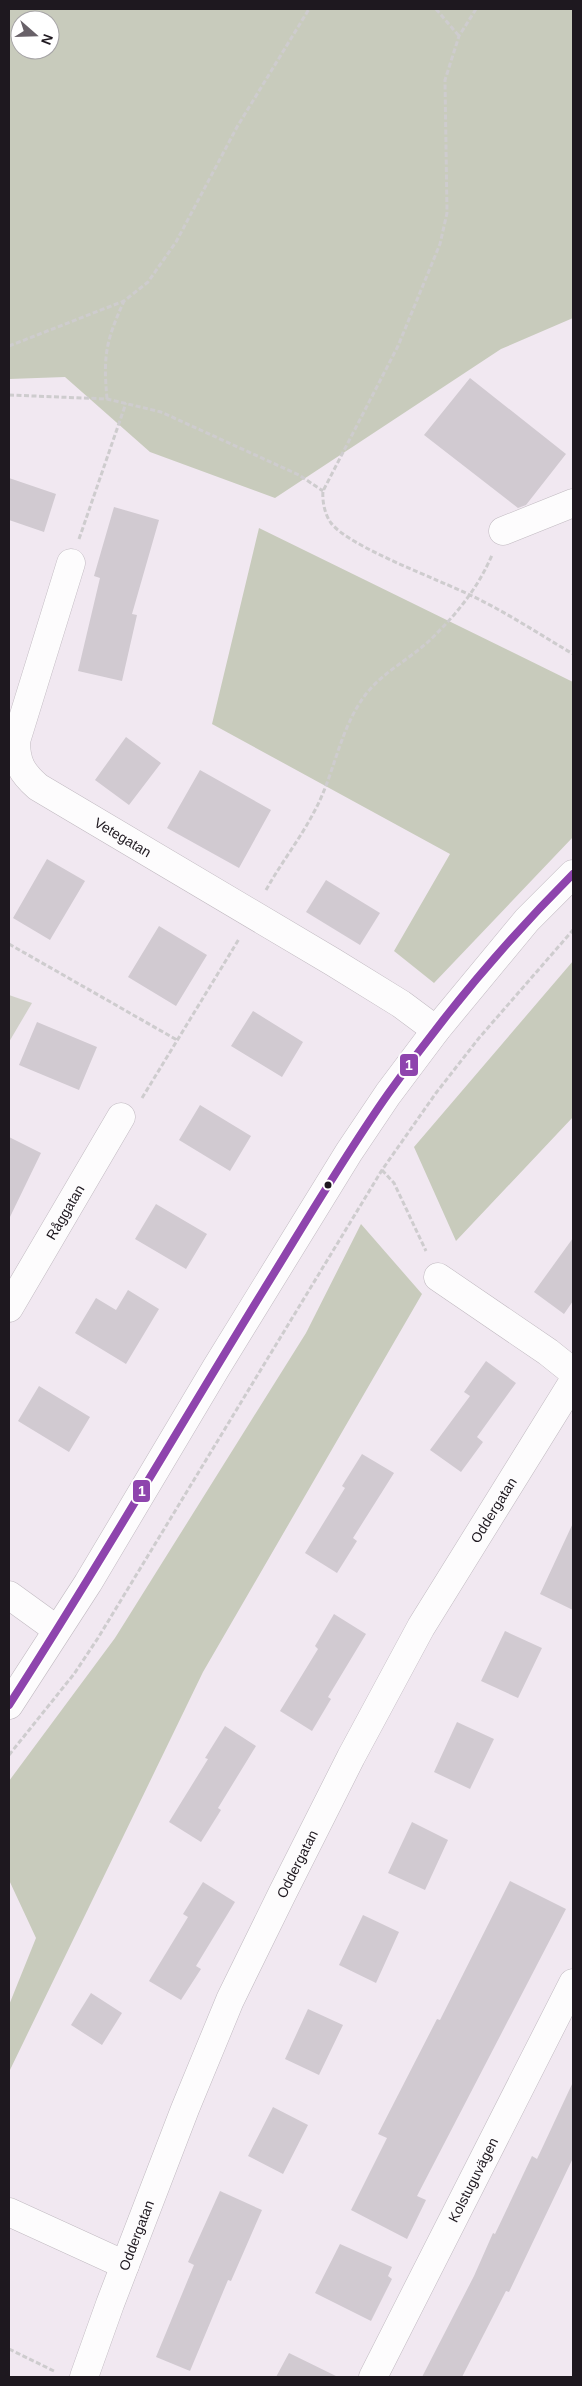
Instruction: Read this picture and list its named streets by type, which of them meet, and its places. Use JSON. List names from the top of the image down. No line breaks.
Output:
{"streets":{"street":["Vetegatan","Råggatan","Oddergatan","Kolstuguvägen"]},"lines":["transit line 1"],"north":"right"}
